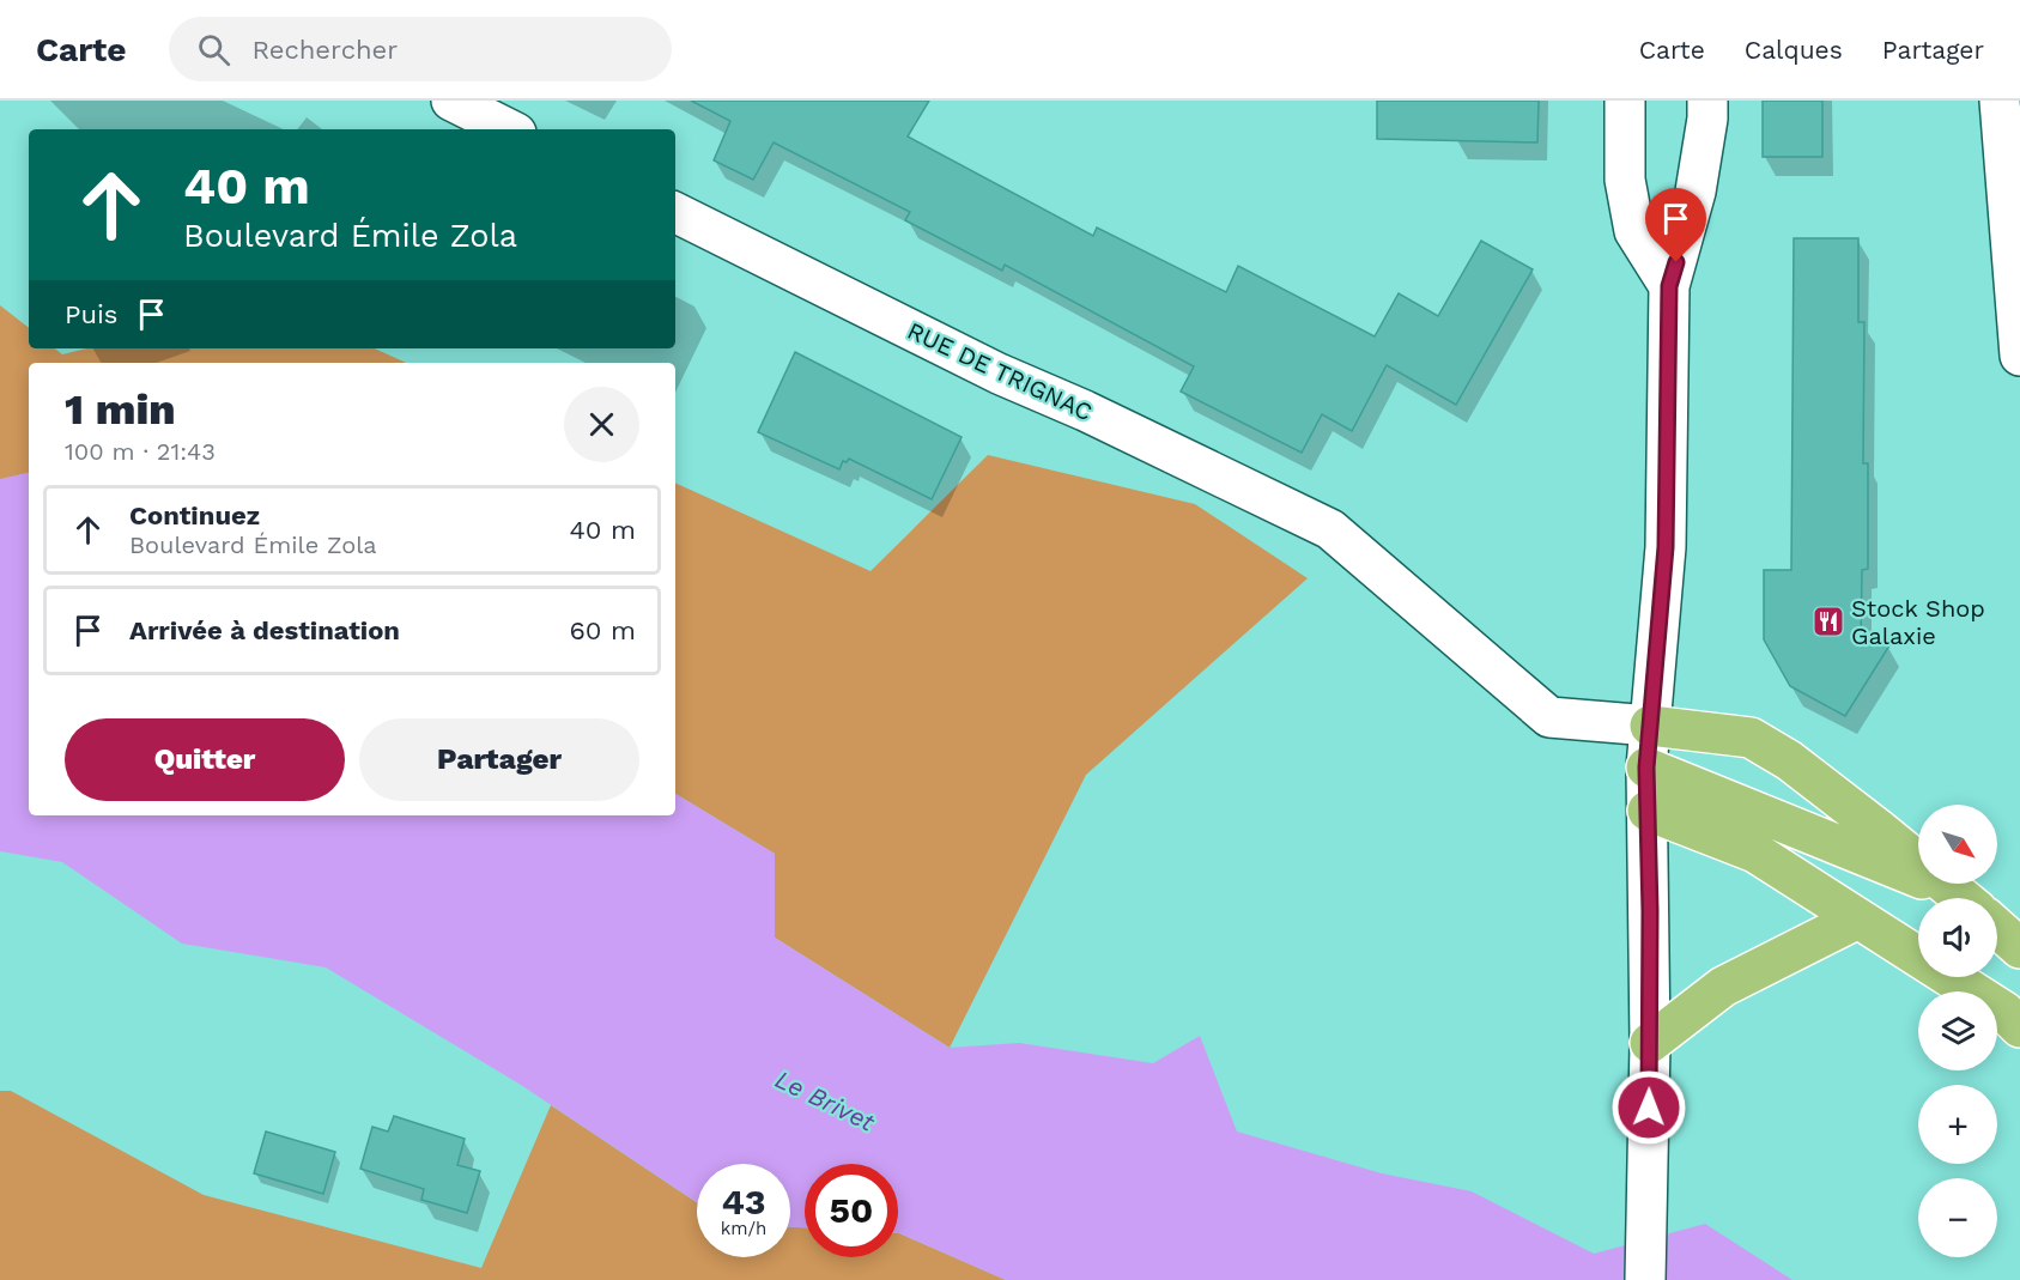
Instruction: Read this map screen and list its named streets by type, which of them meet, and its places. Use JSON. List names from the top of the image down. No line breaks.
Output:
{"streets":{"street":["RUE DE TRIGNAC"]},"water":["Le Brivet"],"places":{"restaurant":["Stock Shop Galaxie"]},"north":"bottom right","page":{"header":"Carte","search":"Rechercher","nav":["Carte","Calques","Partager"],"turn":["40 m","Boulevard Émile Zola"],"then":"Puis","heading":["1 min","100 m · 21:43"],"list":[{"name":"Continuez","note":"Boulevard Émile Zola","value":"40 m"},{"name":"Arrivée à destination","value":"60 m"}],"buttons":["Quitter","Partager"],"map_buttons":["+","−"],"speed":"43 km/h","limit":"50"}}
